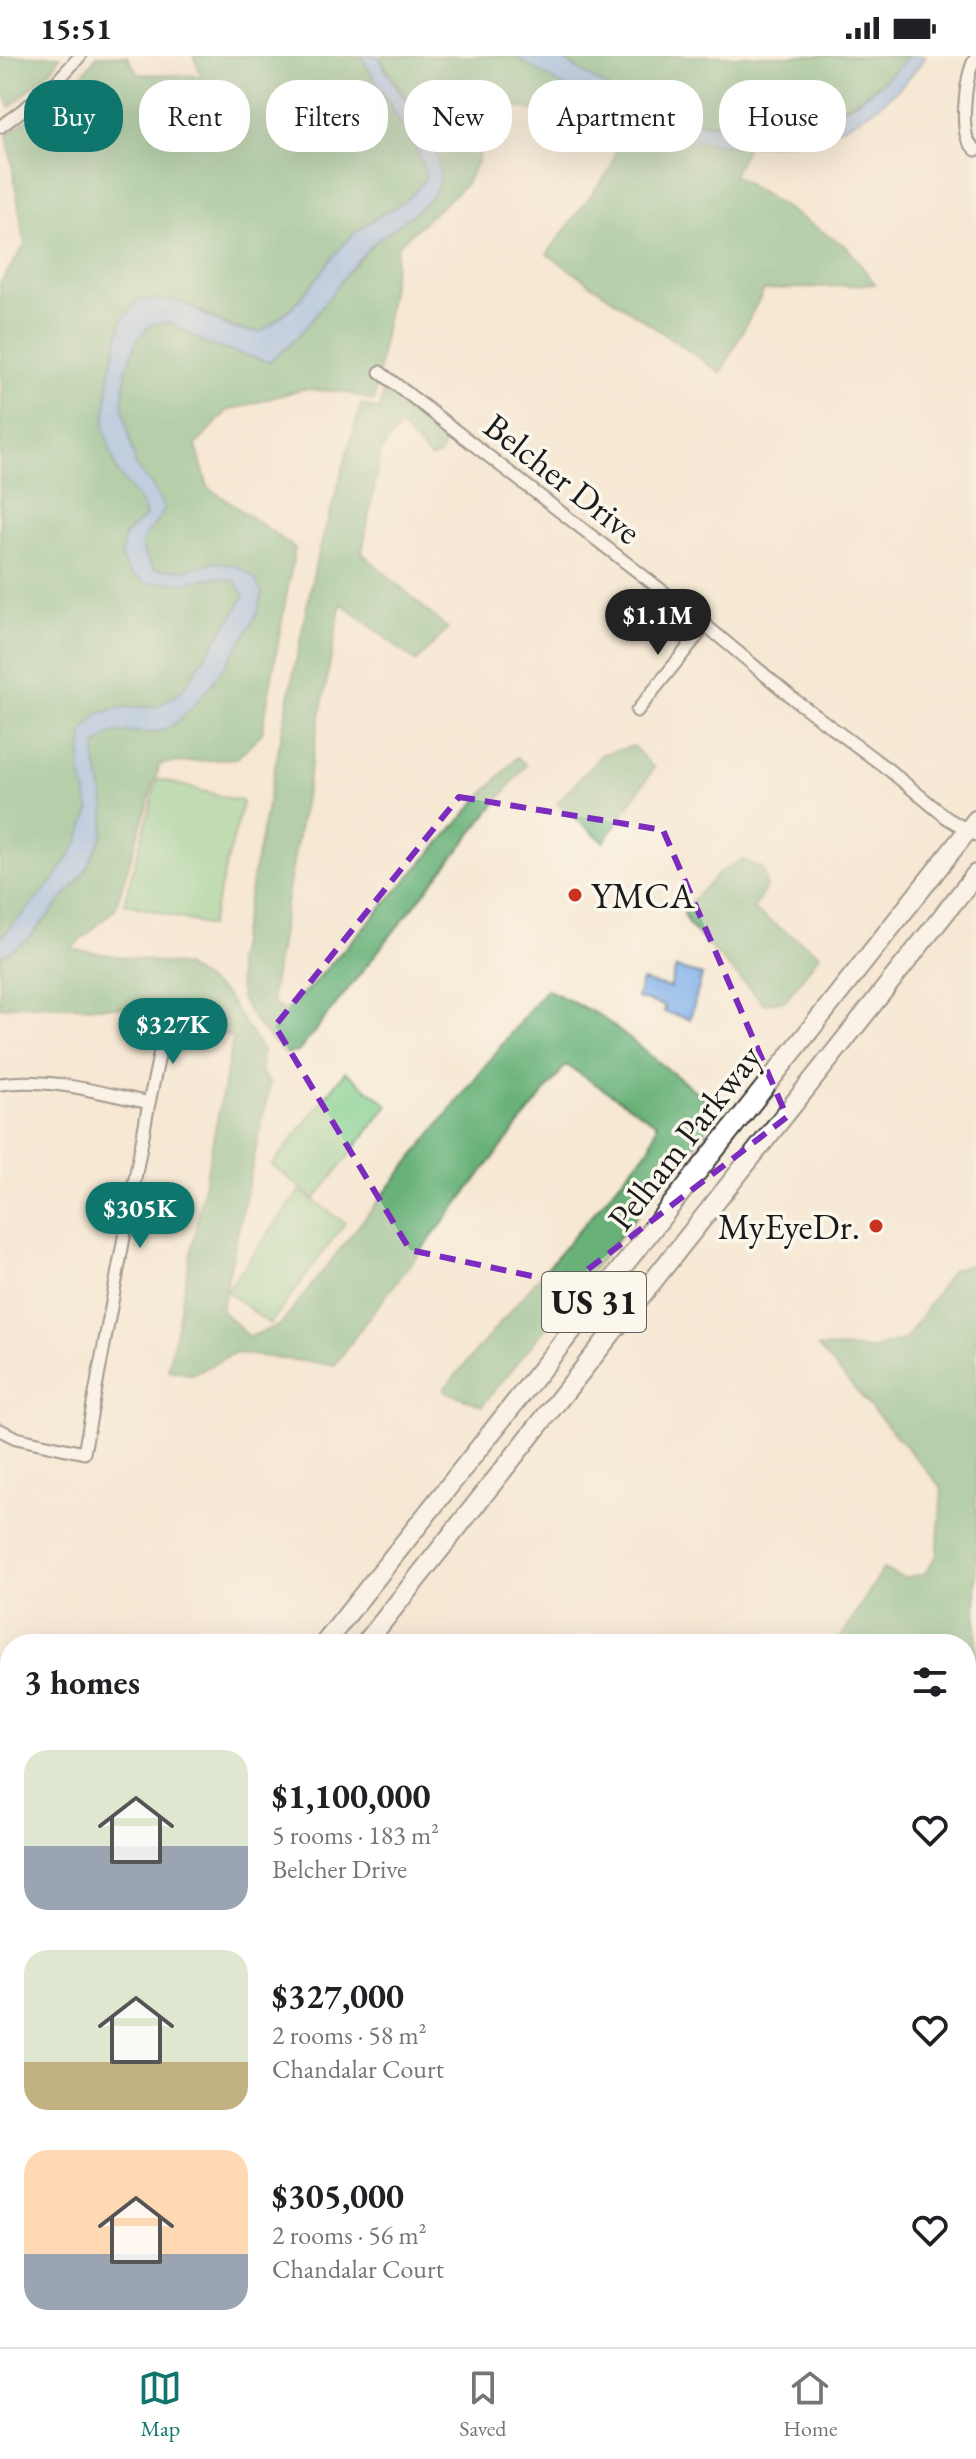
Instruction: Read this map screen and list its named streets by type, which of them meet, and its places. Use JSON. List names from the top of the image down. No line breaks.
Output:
{"streets":{"main road":["Pelham Parkway","US 31"],"street":["Belcher Drive"]},"crossings":[["Belcher Drive","Pelham Parkway"]],"places":["YMCA","MyEyeDr."],"page":{"status":"15:51","chip":["Buy","Rent","Filters","New","Apartment","House"],"price":["$1.1M","$327K","$305K"],"heading":"3 homes","list":[{"name":"$1,100,000","note":"5 rooms · 183 m² · Belcher Drive"},{"name":"$327,000","note":"2 rooms · 58 m² · Chandalar Court"},{"name":"$305,000","note":"2 rooms · 56 m² · Chandalar Court"}],"tabs":["Map","Saved","Home"]}}
